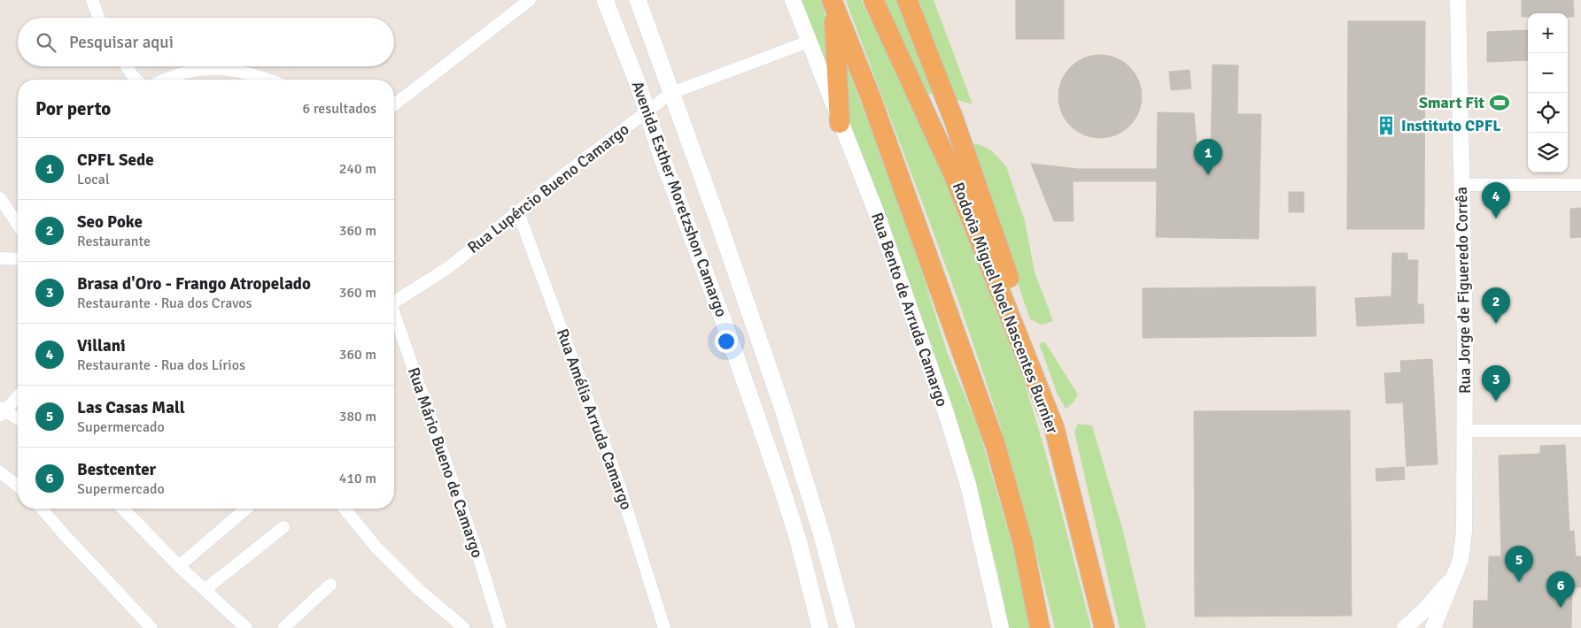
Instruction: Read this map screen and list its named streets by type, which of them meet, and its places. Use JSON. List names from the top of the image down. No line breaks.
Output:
{"streets":{"highway":["Rodovia Miguel Noel Nascentes Burnier"],"main road":["Avenida Esther Moretzshon Camargo"],"street":["Rua Lupércio Bueno Camargo","Rua Jorge de Figueredo Corrêa","Rua Bento de Arruda Camargo","Rua Amélia Arruda Camargo","Rua Mário Bueno de Camargo"]},"crossings":[["Rua Lupércio Bueno Camargo","Avenida Esther Moretzshon Camargo"],["Rua Lupércio Bueno Camargo","Rua Bento de Arruda Camargo"],["Rua Lupércio Bueno Camargo","Rua Amélia Arruda Camargo"]],"places":{"sports":["Smart Fit"],"building":["Instituto CPFL"]},"page":{"map_buttons":["+","−"],"search":"Pesquisar aqui","heading":["Por perto","6 resultados"],"list":[{"mark":"1","name":"CPFL Sede","note":"Local","value":"240 m"},{"mark":"2","name":"Seo Poke","note":"Restaurante","value":"360 m"},{"mark":"3","name":"Brasa d'Oro - Frango Atropelado","note":"Restaurante · Rua dos Cravos","value":"360 m"},{"mark":"4","name":"Villani","note":"Restaurante · Rua dos Lírios","value":"360 m"},{"mark":"5","name":"Las Casas Mall","note":"Supermercado","value":"380 m"},{"mark":"6","name":"Bestcenter","note":"Supermercado","value":"410 m"}],"pins":["1","4","2","3","5","6"]}}
